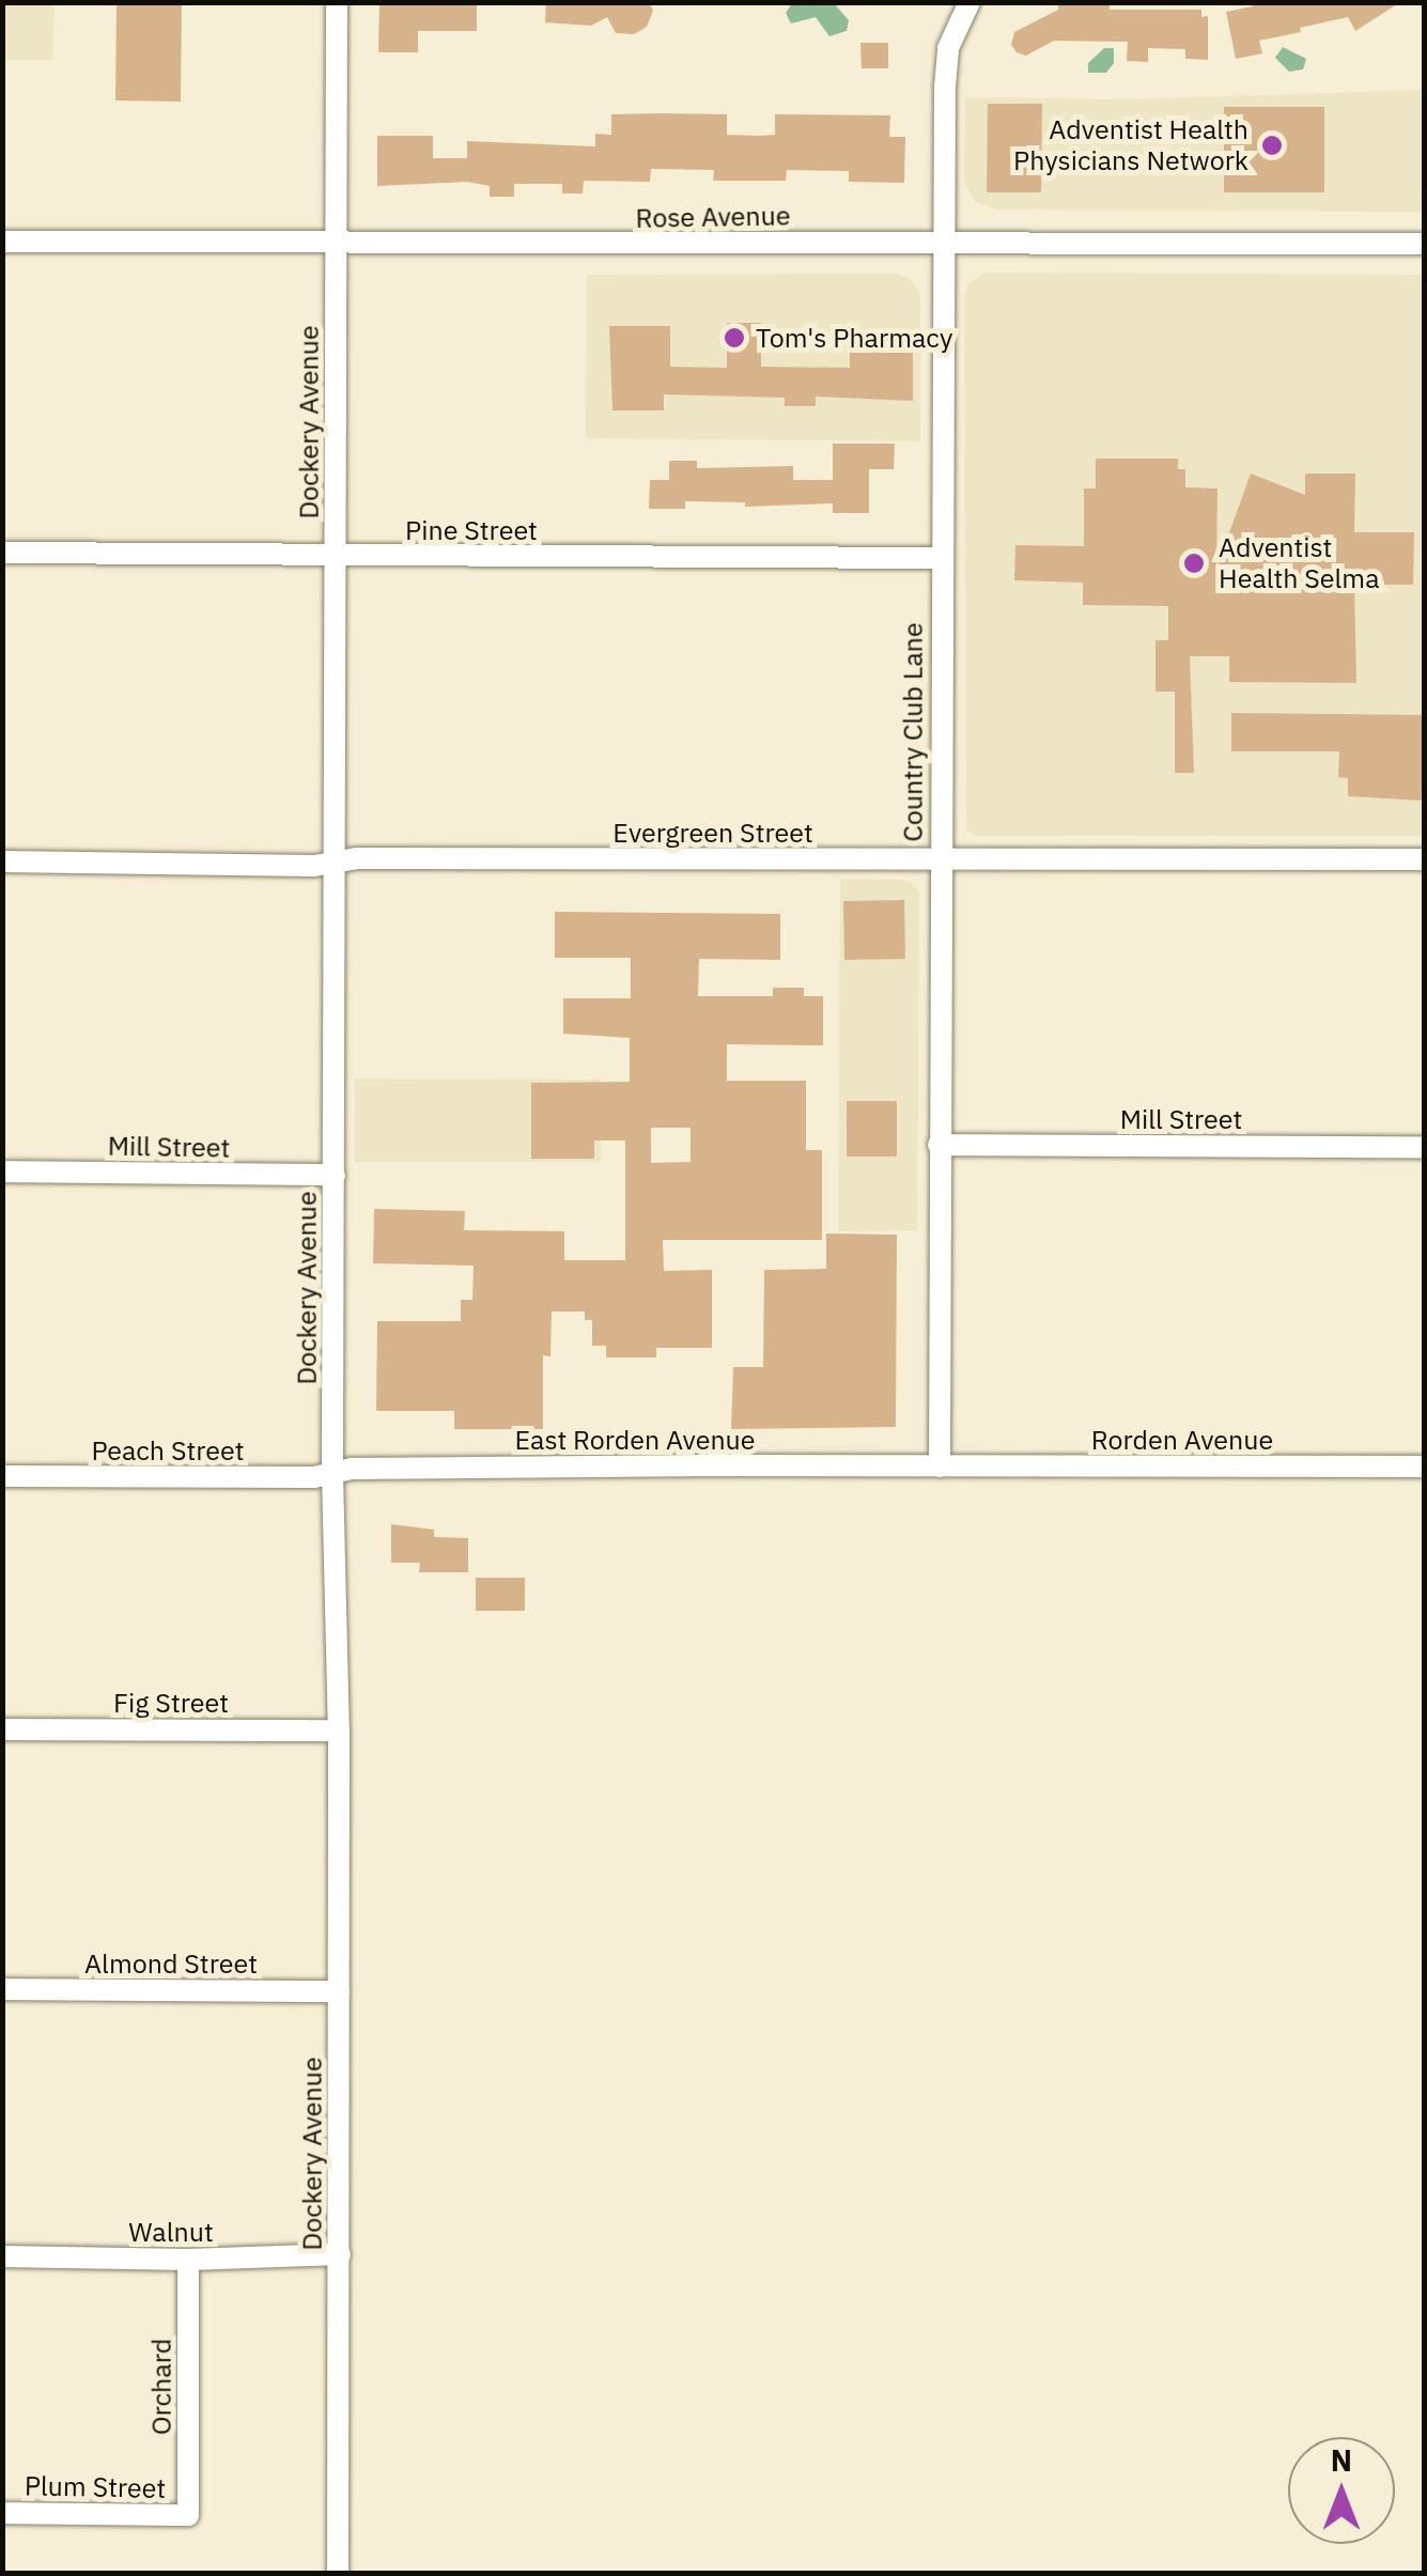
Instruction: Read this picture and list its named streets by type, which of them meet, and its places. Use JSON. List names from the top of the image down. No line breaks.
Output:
{"streets":{"street":["Rose Avenue","Dockery Avenue","Pine Street","Country Club Lane","Evergreen Street","Mill Street","East Rorden Avenue","Rorden Avenue","Peach Street","Fig Street","Almond Street","Walnut","Orchard","Plum Street"]},"crossings":[["Rose Avenue","Dockery Avenue"],["Rose Avenue","Country Club Lane"],["Dockery Avenue","Pine Street"],["Dockery Avenue","Evergreen Street"],["Dockery Avenue","Mill Street"],["Dockery Avenue","East Rorden Avenue"],["Dockery Avenue","Peach Street"],["Dockery Avenue","Fig Street"],["Dockery Avenue","Almond Street"],["Dockery Avenue","Walnut"],["Pine Street","Country Club Lane"],["Country Club Lane","Evergreen Street"],["Country Club Lane","Mill Street"],["Country Club Lane","East Rorden Avenue"],["Country Club Lane","Rorden Avenue"],["East Rorden Avenue","Rorden Avenue"],["East Rorden Avenue","Peach Street"],["Walnut","Orchard"],["Orchard","Plum Street"]],"places":["Adventist Health Physicians Network","Tom's Pharmacy","Adventist Health Selma"],"north":"top"}
